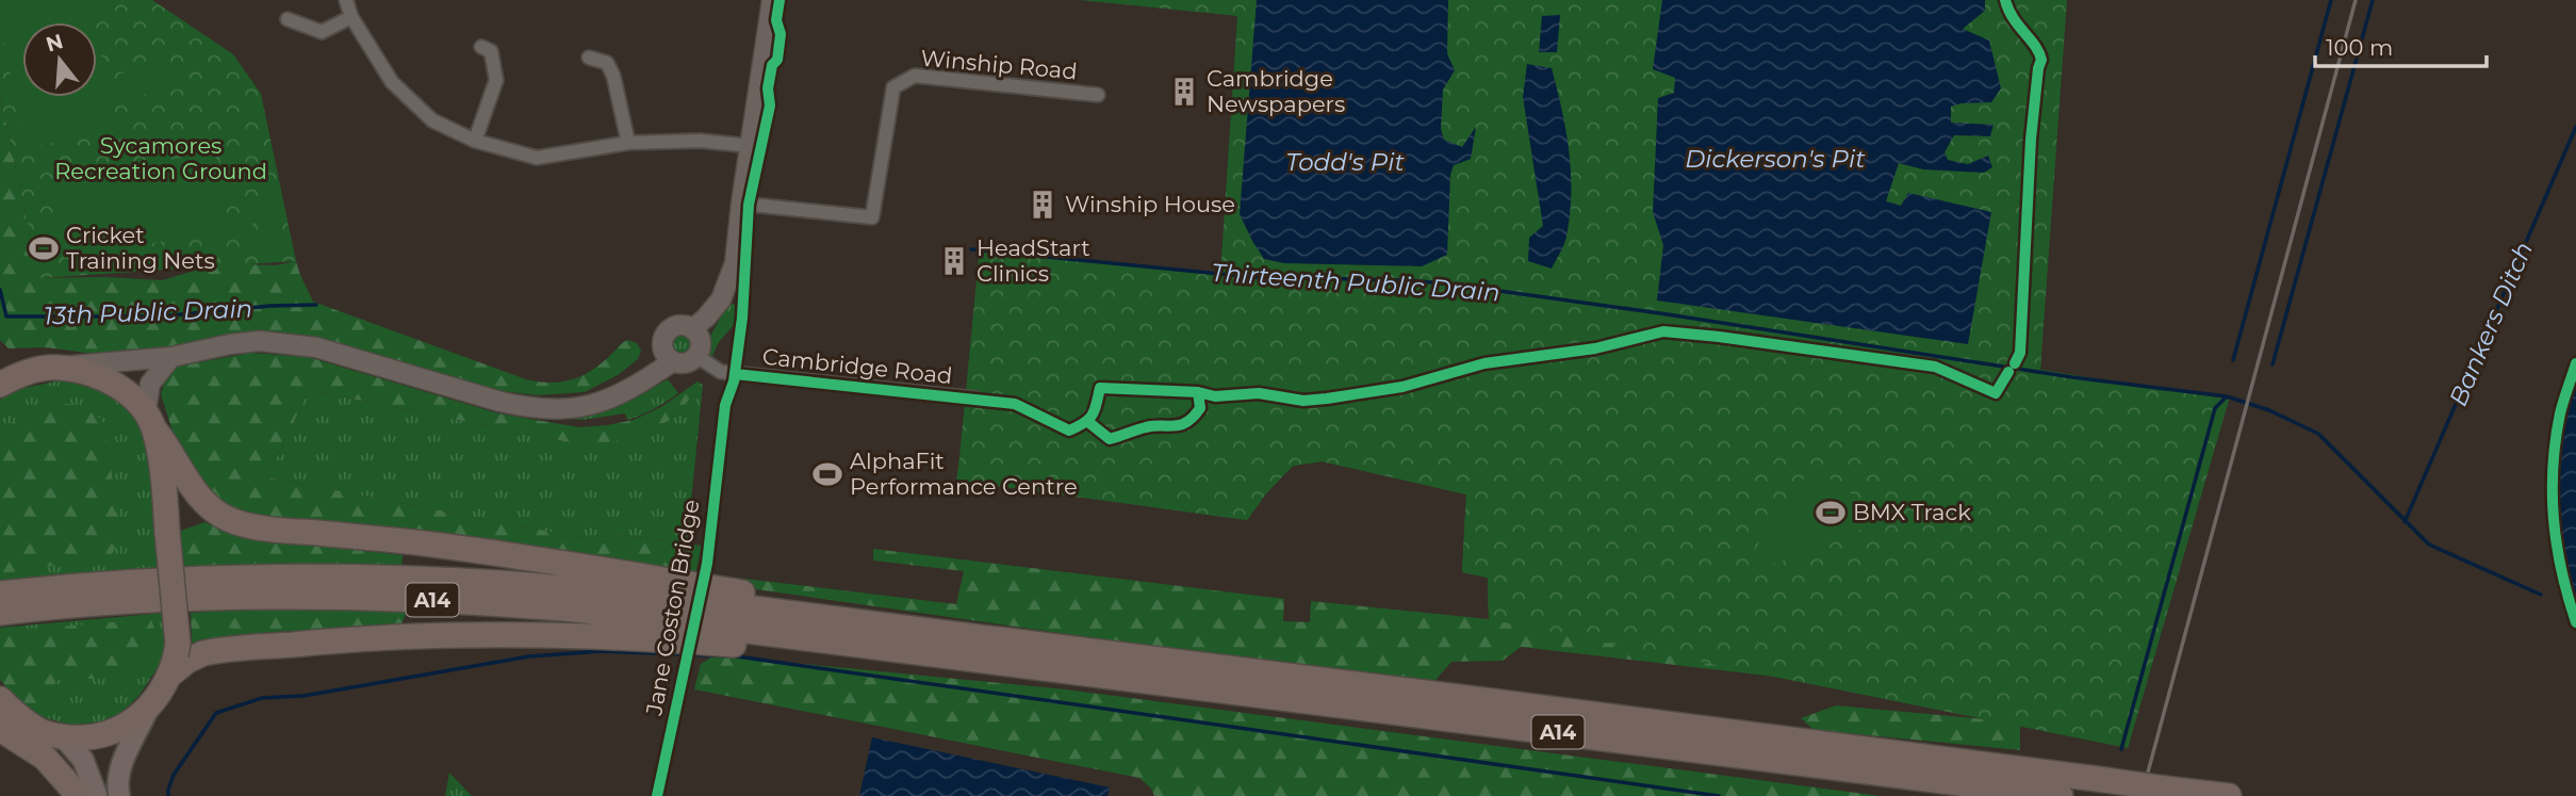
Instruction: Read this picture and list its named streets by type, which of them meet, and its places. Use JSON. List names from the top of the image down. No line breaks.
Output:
{"streets":{"highway":["A14"],"street":["Winship Road","Cambridge Road"],"cycle path":["Jane Coston Bridge"]},"water":["Dickerson's Pit","Todd's Pit","Thirteenth Public Drain","13th Public Drain","Bankers Ditch"],"parks":["Sycamores Recreation Ground"],"places":{"building":["Cambridge Newspapers","Winship House","HeadStart Clinics"],"sports":["Cricket Training Nets","AlphaFit Performance Centre","BMX Track"]},"scale_bar":"100 m","north":"top"}
